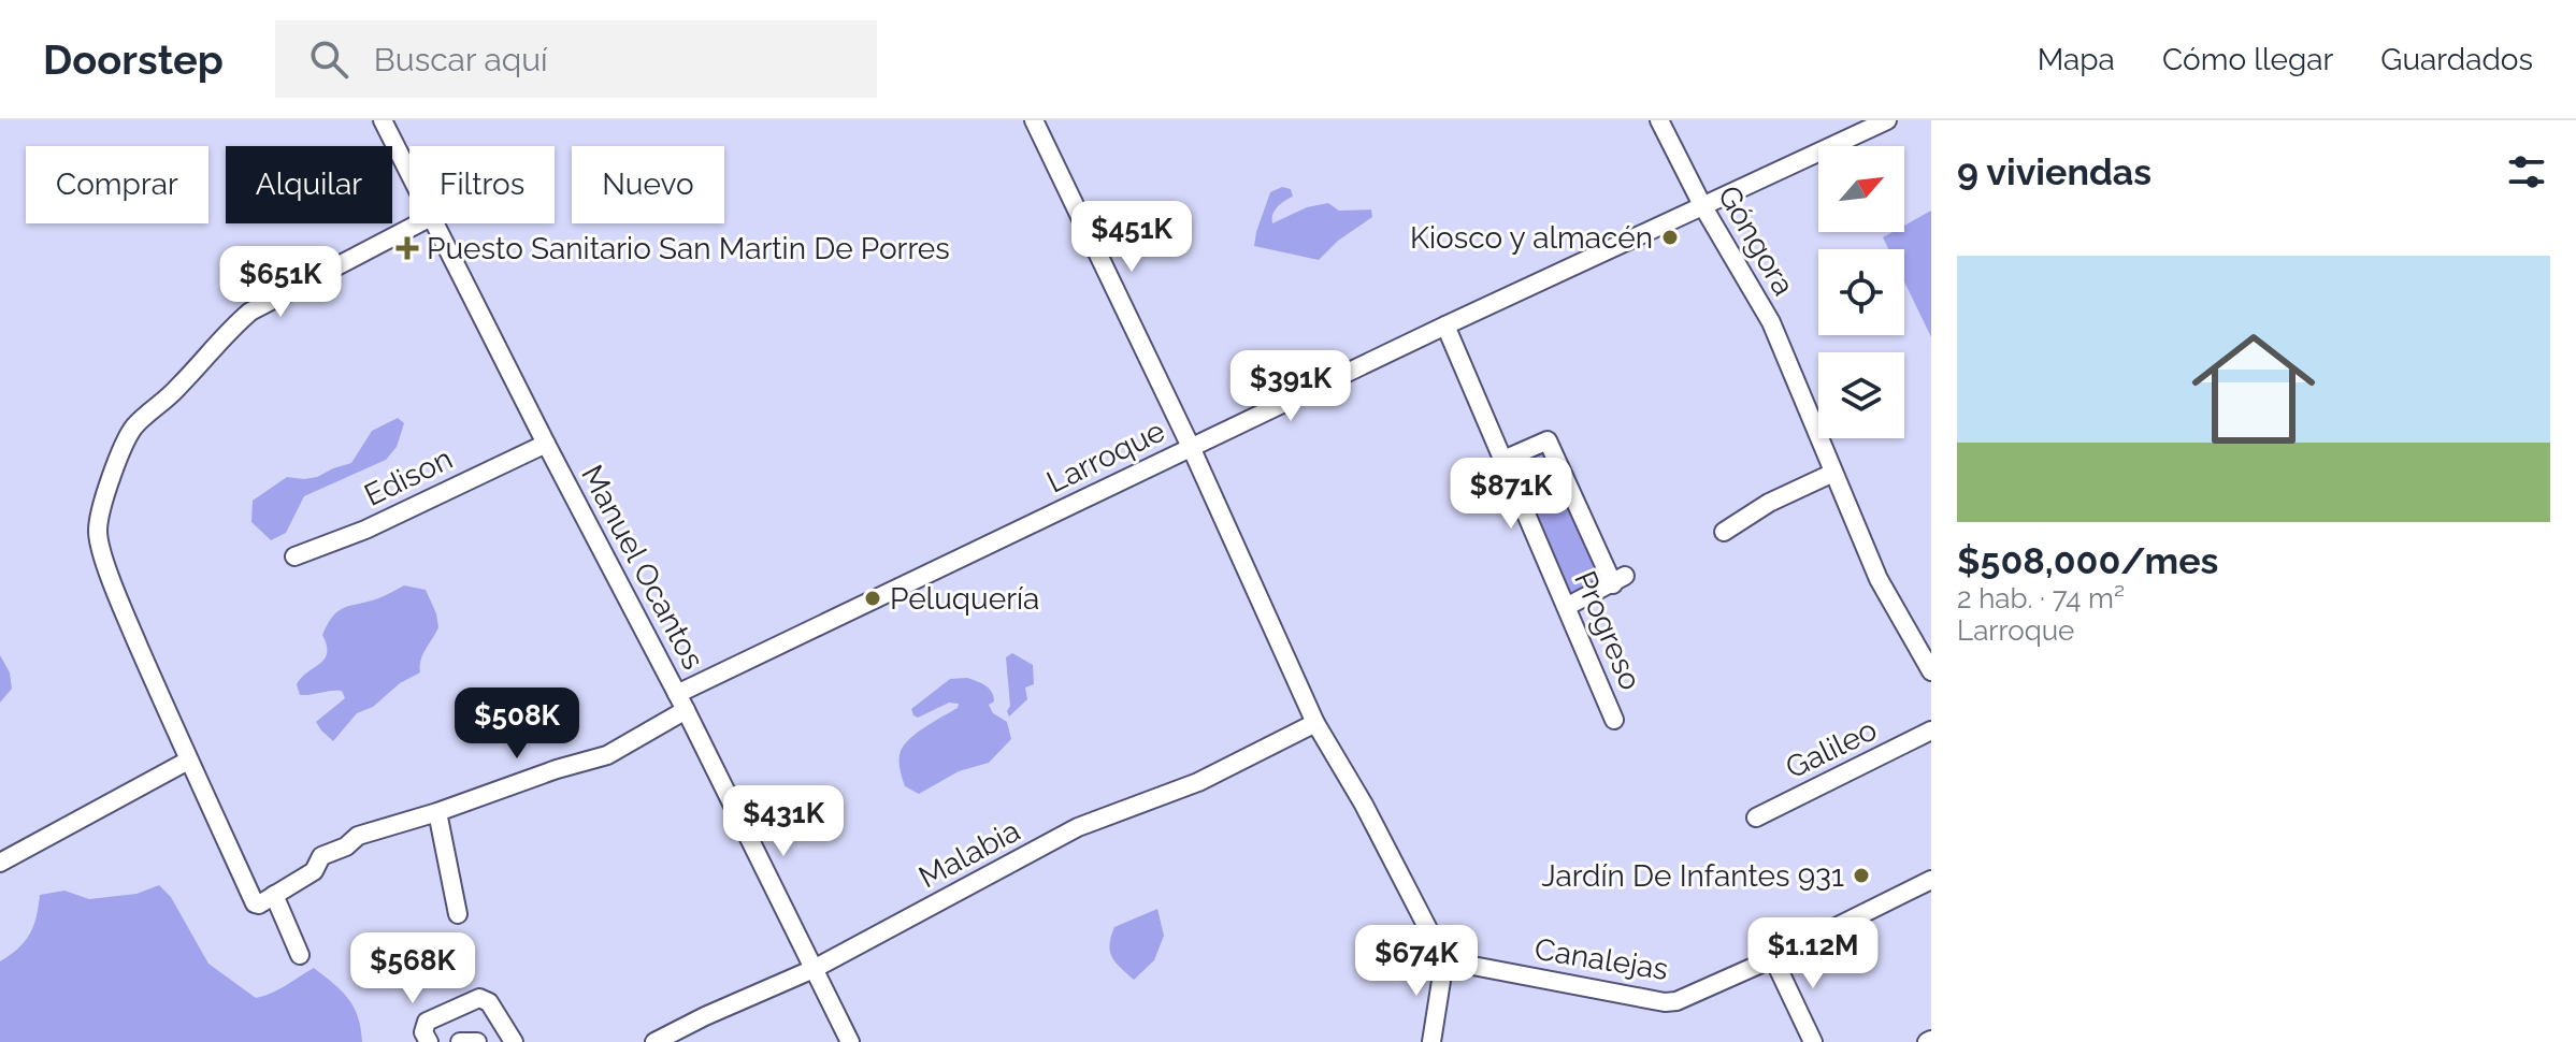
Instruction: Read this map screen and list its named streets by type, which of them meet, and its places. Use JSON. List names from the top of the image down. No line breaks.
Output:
{"streets":{"street":["Góngora","Larroque","Edison","Manuel Ocantos","Progreso","Galileo","Malabia","Canalejas"]},"crossings":[["Góngora","Larroque"],["Larroque","Manuel Ocantos"],["Larroque","Progreso"],["Edison","Manuel Ocantos"],["Manuel Ocantos","Malabia"]],"places":{"other":["Kiosco y almacén","Peluquería","Jardín De Infantes 931"],"health":["Puesto Sanitario San Martin De Porres"]},"north":"top right","page":{"header":"Doorstep","search":"Buscar aquí","nav":["Mapa","Cómo llegar","Guardados"],"heading":"9 viviendas","chip":["Comprar","Alquilar","Filtros","Nuevo"],"price":["$451K","$651K","$391K","$871K","$508K","$431K","$1.12M","$674K","$568K"],"list":[{"name":"$508,000/mes","note":"2 hab. · 74 m² · Larroque"}]}}
